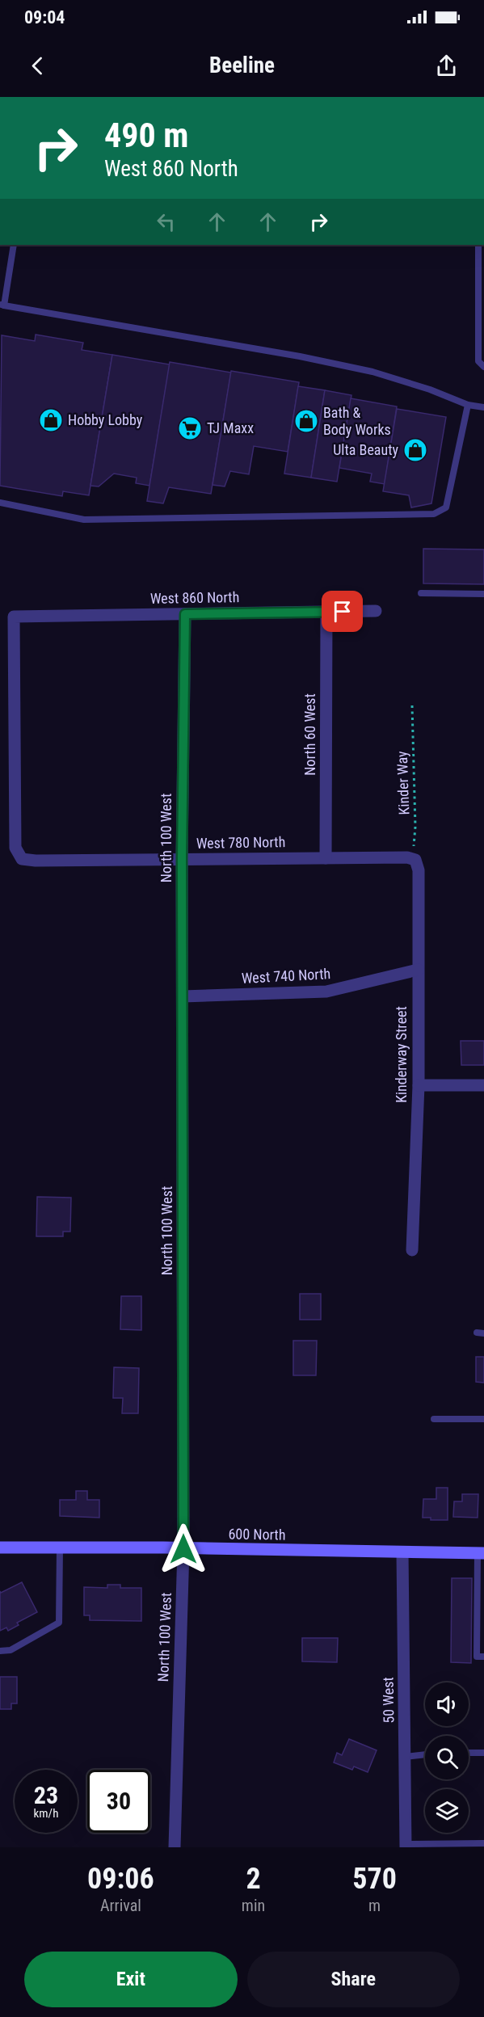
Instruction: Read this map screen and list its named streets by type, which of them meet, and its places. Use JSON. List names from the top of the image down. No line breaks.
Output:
{"streets":{"street":["West 860 North","North 60 West","North 100 West","West 780 North","West 740 North","Kinderway Street","600 North","50 West"],"path":["Kinder Way"]},"crossings":[["West 860 North","North 60 West"],["West 860 North","North 100 West"],["West 860 North","West 780 North"],["North 60 West","West 780 North"],["Kinder Way","West 780 North"],["Kinder Way","Kinderway Street"],["North 100 West","West 780 North"],["North 100 West","West 740 North"],["North 100 West","600 North"],["West 780 North","Kinderway Street"],["West 740 North","Kinderway Street"],["600 North","50 West"]],"places":{"shop":["Hobby Lobby","Bath & Body Works","Ulta Beauty"],"supermarket":["TJ Maxx"]},"page":{"status":"09:04","header":"Beeline","turn":["490 m","West 860 North"],"speed":"23 km/h","limit":"30","eta":["09:06","Arrival","2","min","570","m"],"buttons":["Exit","Share"]}}
